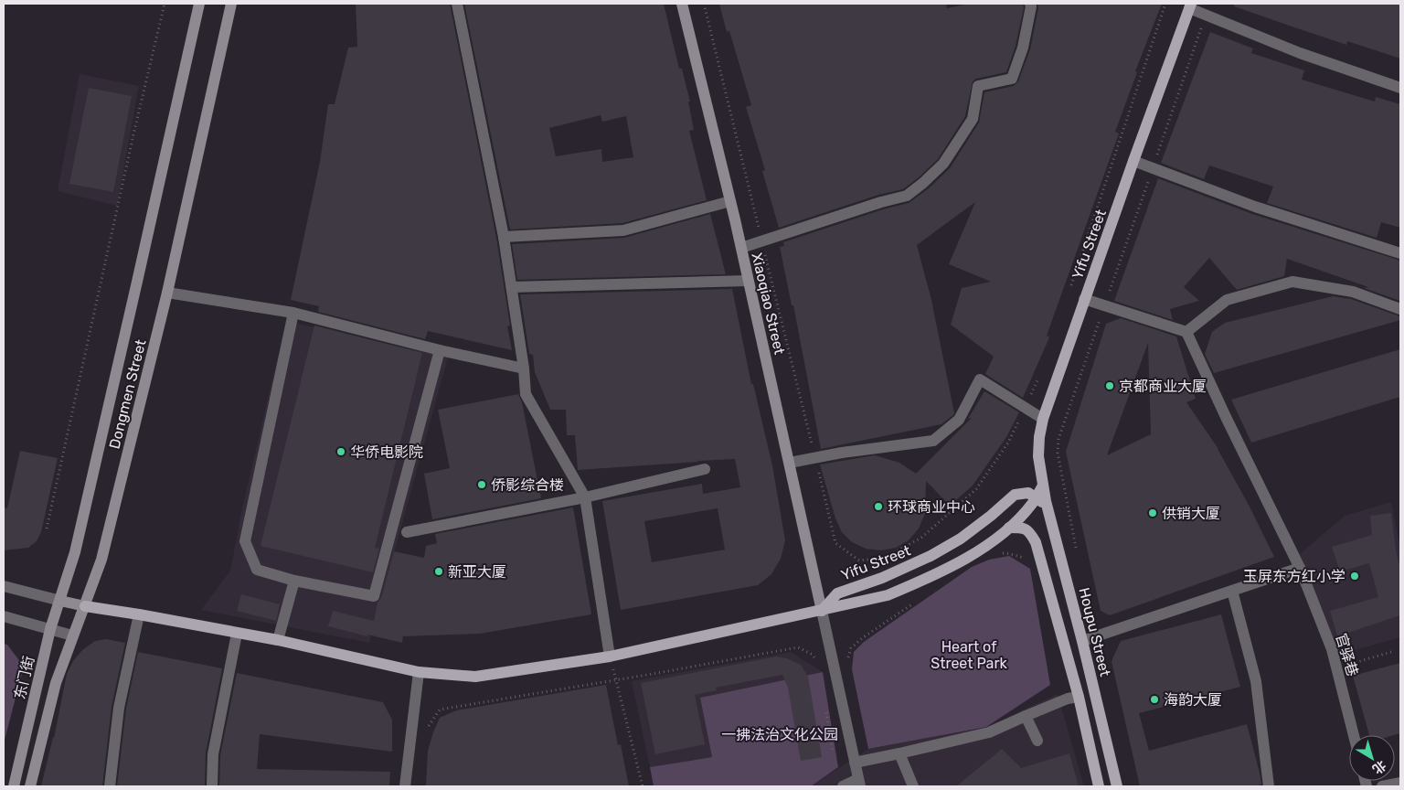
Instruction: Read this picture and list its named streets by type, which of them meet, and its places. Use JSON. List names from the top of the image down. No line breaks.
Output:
{"streets":{"main road":["Yifu Street","Houpu Street"],"street":["Xiaoqiao Street","Dongmen Street","官驿巷","东门街"]},"crossings":[["Yifu Street","Xiaoqiao Street"],["Yifu Street","Houpu Street"],["Dongmen Street","东门街"]],"parks":["Heart of Street Park","一拂法治文化公园"],"places":["京都商业大厦","华侨电影院","侨影综合楼","环球商业中心","供销大厦","新亚大厦","玉屏东方红小学","海韵大厦"],"north":"bottom right"}
